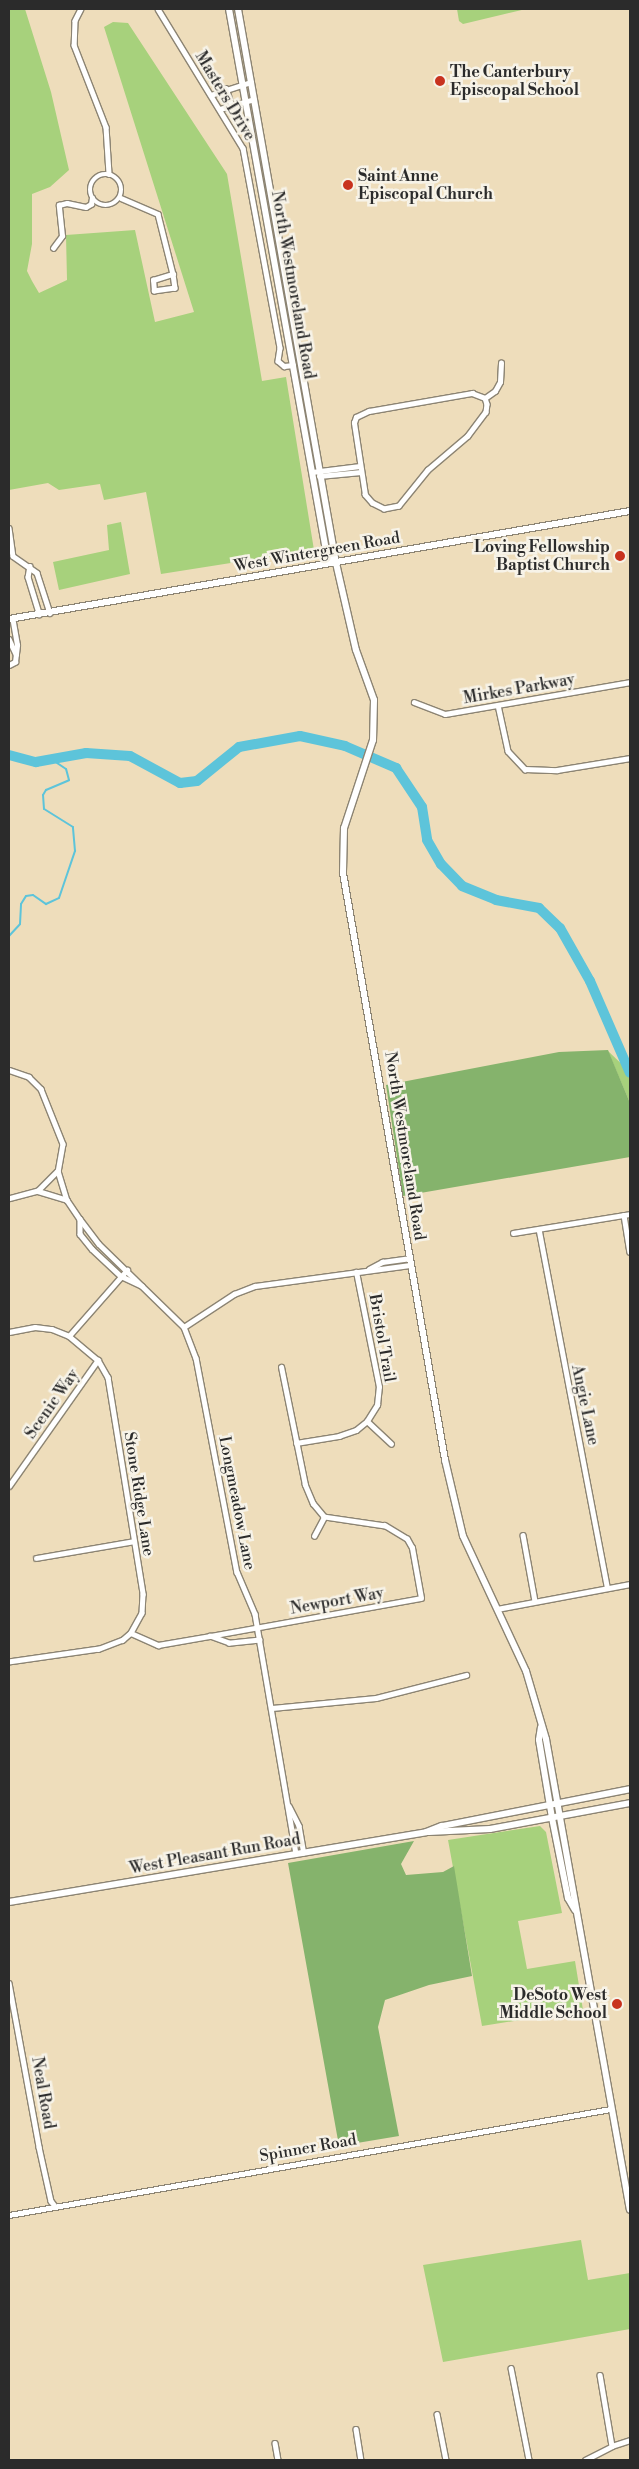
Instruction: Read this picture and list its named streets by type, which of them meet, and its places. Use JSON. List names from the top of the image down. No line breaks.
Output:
{"streets":{"main road":["North Westmoreland Road","West Wintergreen Road","West Pleasant Run Road"],"street":["Masters Drive","Mirkes Parkway","Bristol Trail","Scenic Way","Angie Lane","Stone Ridge Lane","Longmeadow Lane","Newport Way","Neal Road","Spinner Road"]},"crossings":[["Masters Drive","North Westmoreland Road"],["North Westmoreland Road","West Wintergreen Road"],["North Westmoreland Road","West Pleasant Run Road"],["North Westmoreland Road","Spinner Road"],["Scenic Way","Stone Ridge Lane"],["Stone Ridge Lane","Newport Way"],["Longmeadow Lane","Newport Way"],["Longmeadow Lane","West Pleasant Run Road"],["Neal Road","Spinner Road"]],"places":["The Canterbury Episcopal School","Saint Anne Episcopal Church","Loving Fellowship Baptist Church","DeSoto West Middle School"]}
